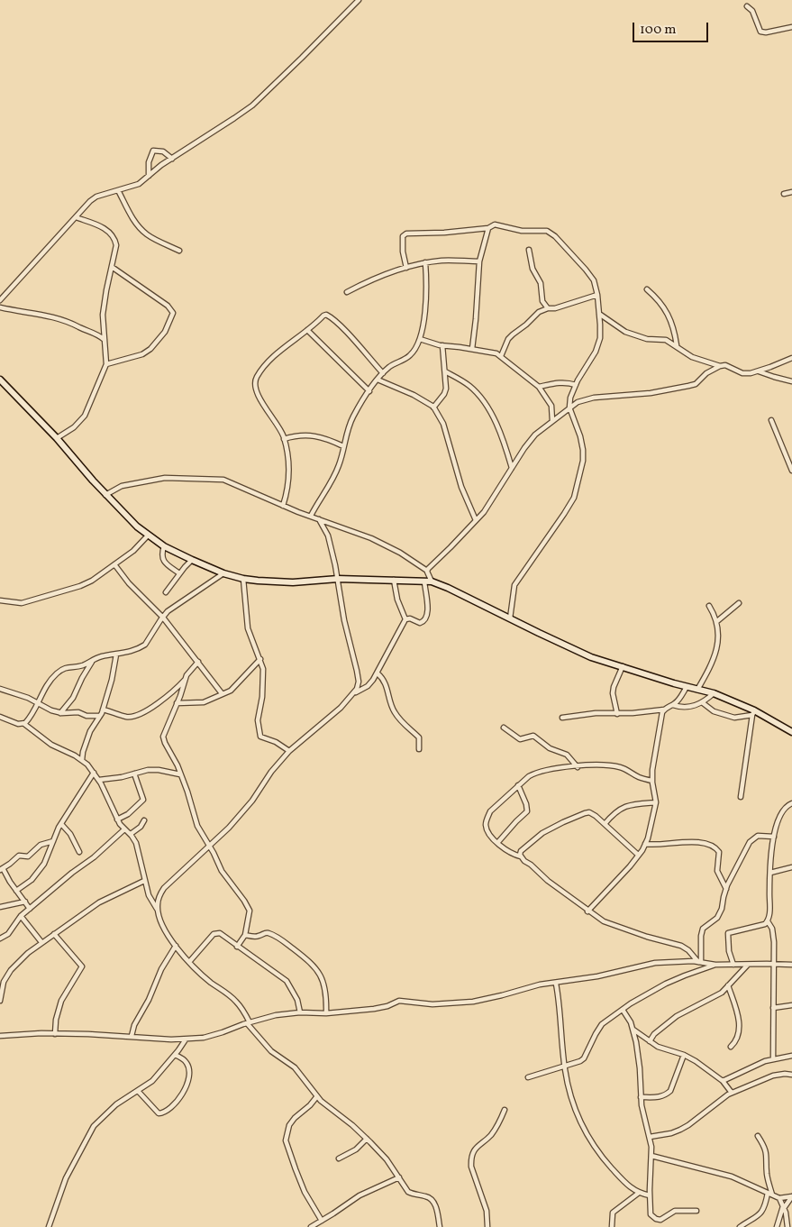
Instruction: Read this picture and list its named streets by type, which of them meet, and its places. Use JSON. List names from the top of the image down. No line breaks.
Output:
{"scale_bar":"100 m"}
